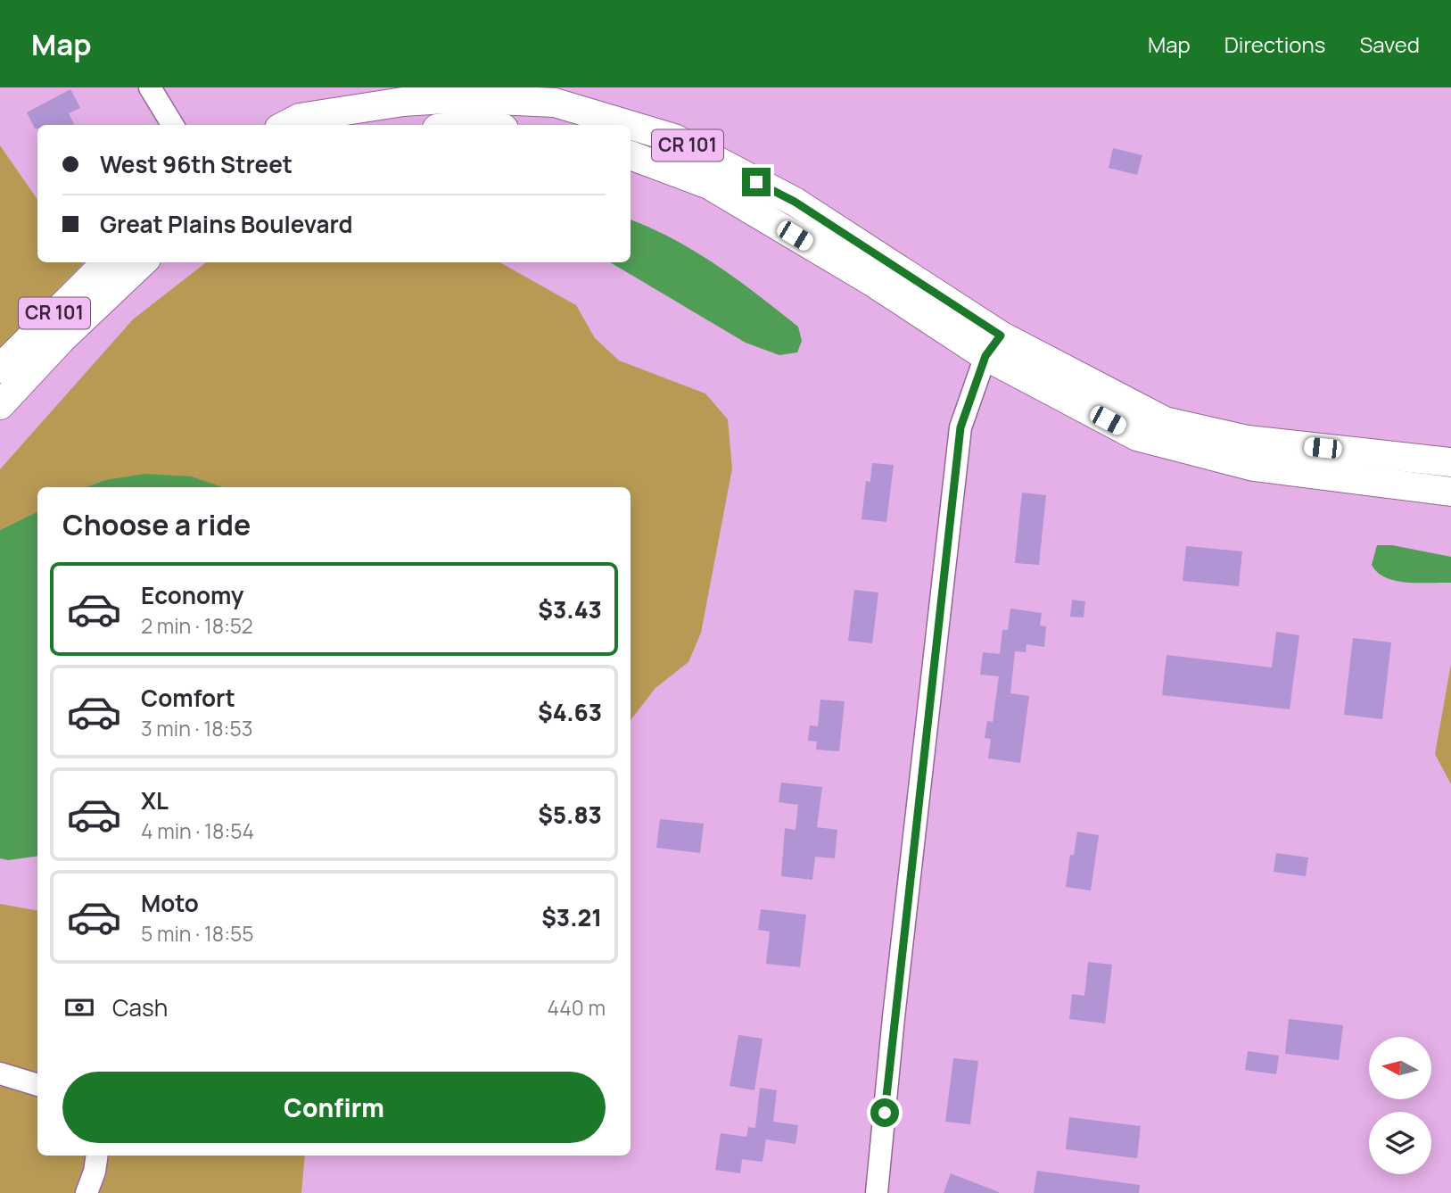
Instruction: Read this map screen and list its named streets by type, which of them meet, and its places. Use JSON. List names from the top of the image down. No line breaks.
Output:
{"streets":{"main road":["CR 101"]},"north":"left","page":{"header":"Map","nav":["Map","Directions","Saved"],"banner":["West 96th Street","Great Plains Boulevard"],"heading":"Choose a ride","list":[{"name":"Economy","note":"2 min · 18:52","value":"$3.43"},{"name":"Comfort","note":"3 min · 18:53","value":"$4.63"},{"name":"XL","note":"4 min · 18:54","value":"$5.83"},{"name":"Moto","note":"5 min · 18:55","value":"$3.21"}],"pay":["Cash","440 m"],"buttons":"Confirm"}}
